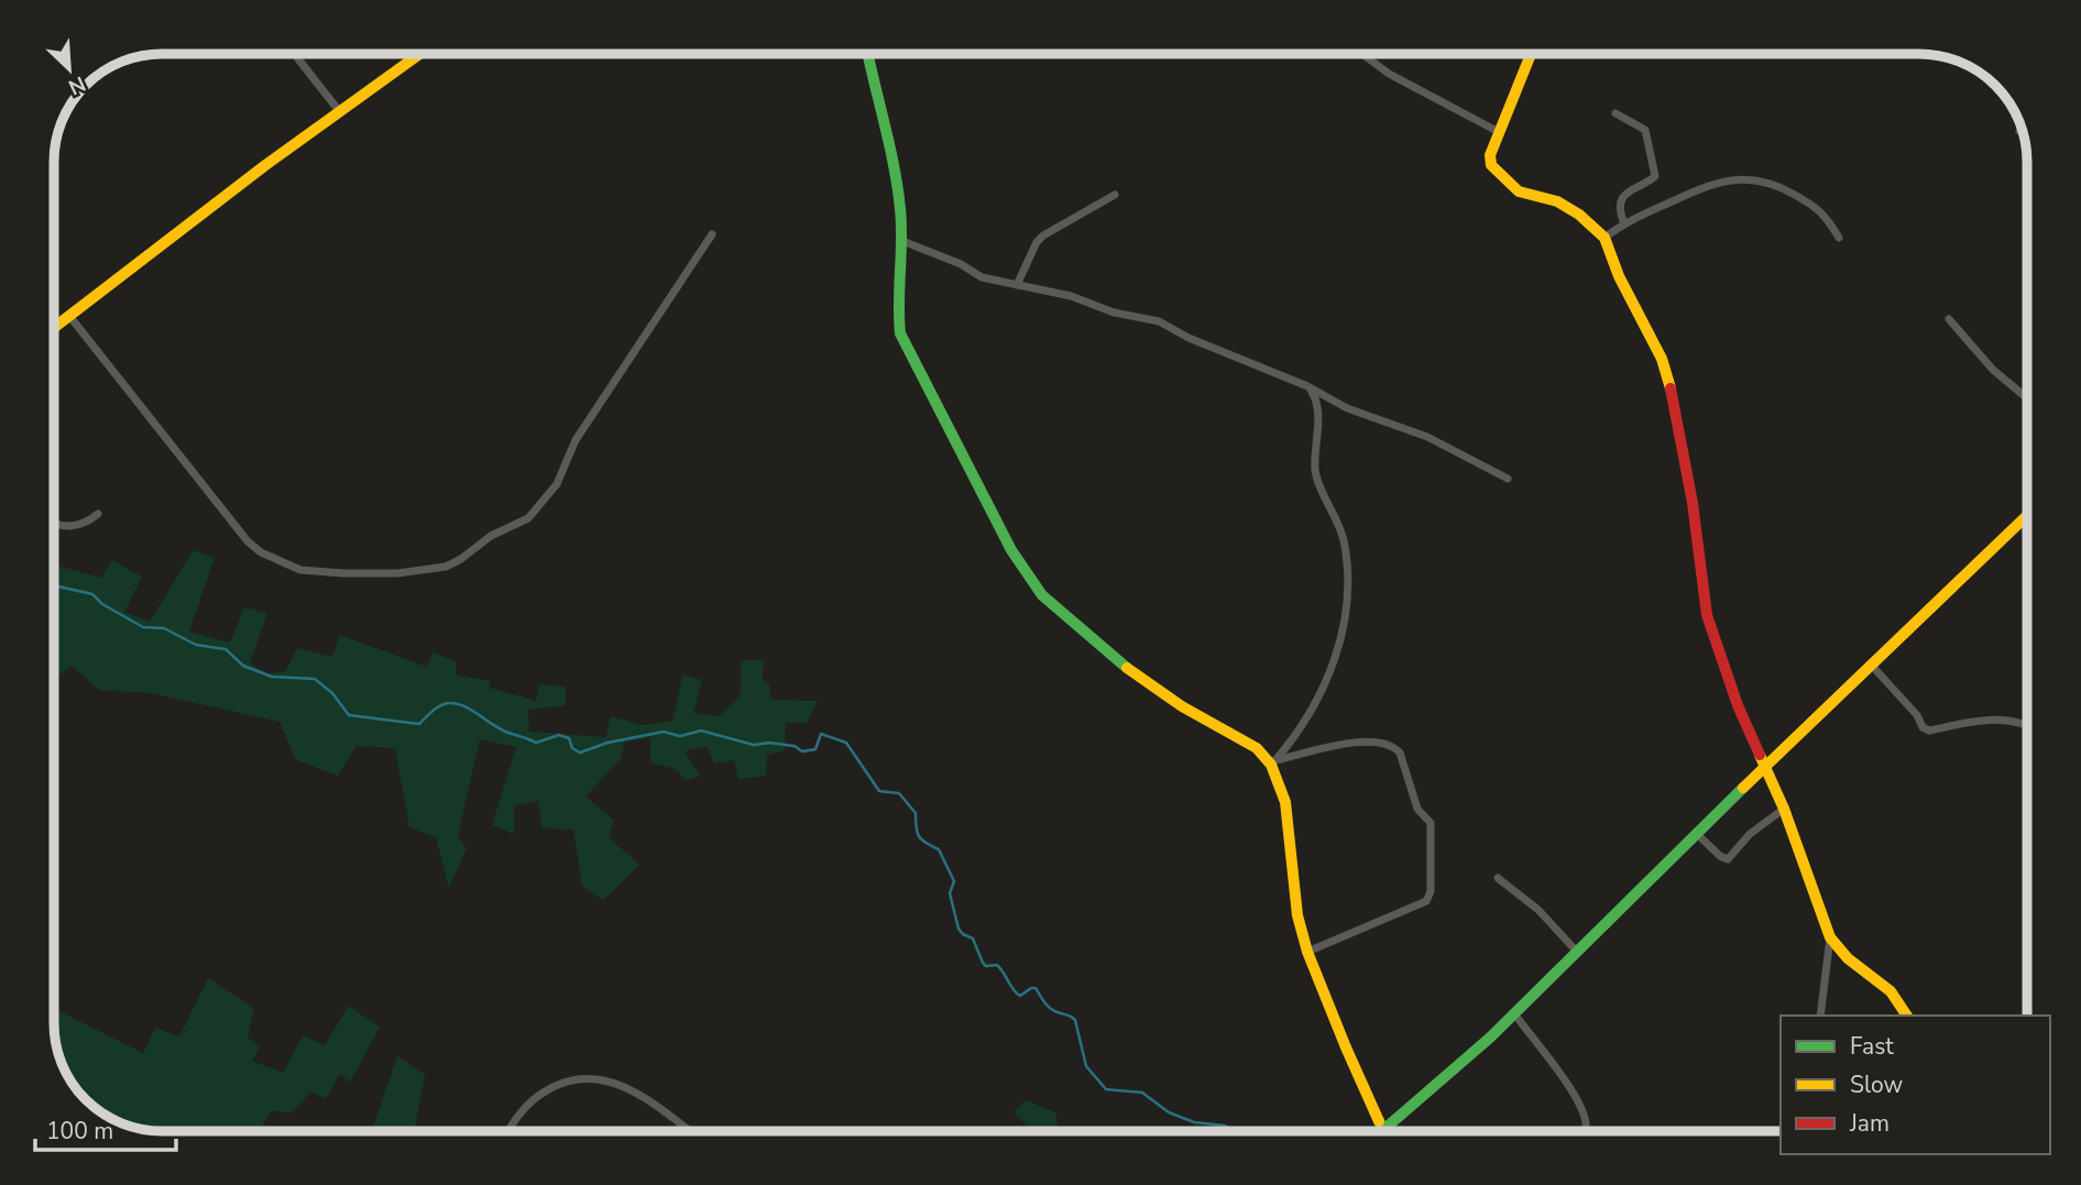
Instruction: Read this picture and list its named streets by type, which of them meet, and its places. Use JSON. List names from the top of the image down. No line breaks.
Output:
{"legend":["Fast","Slow","Jam"],"scale_bar":"100 m","north":"bottom right"}
